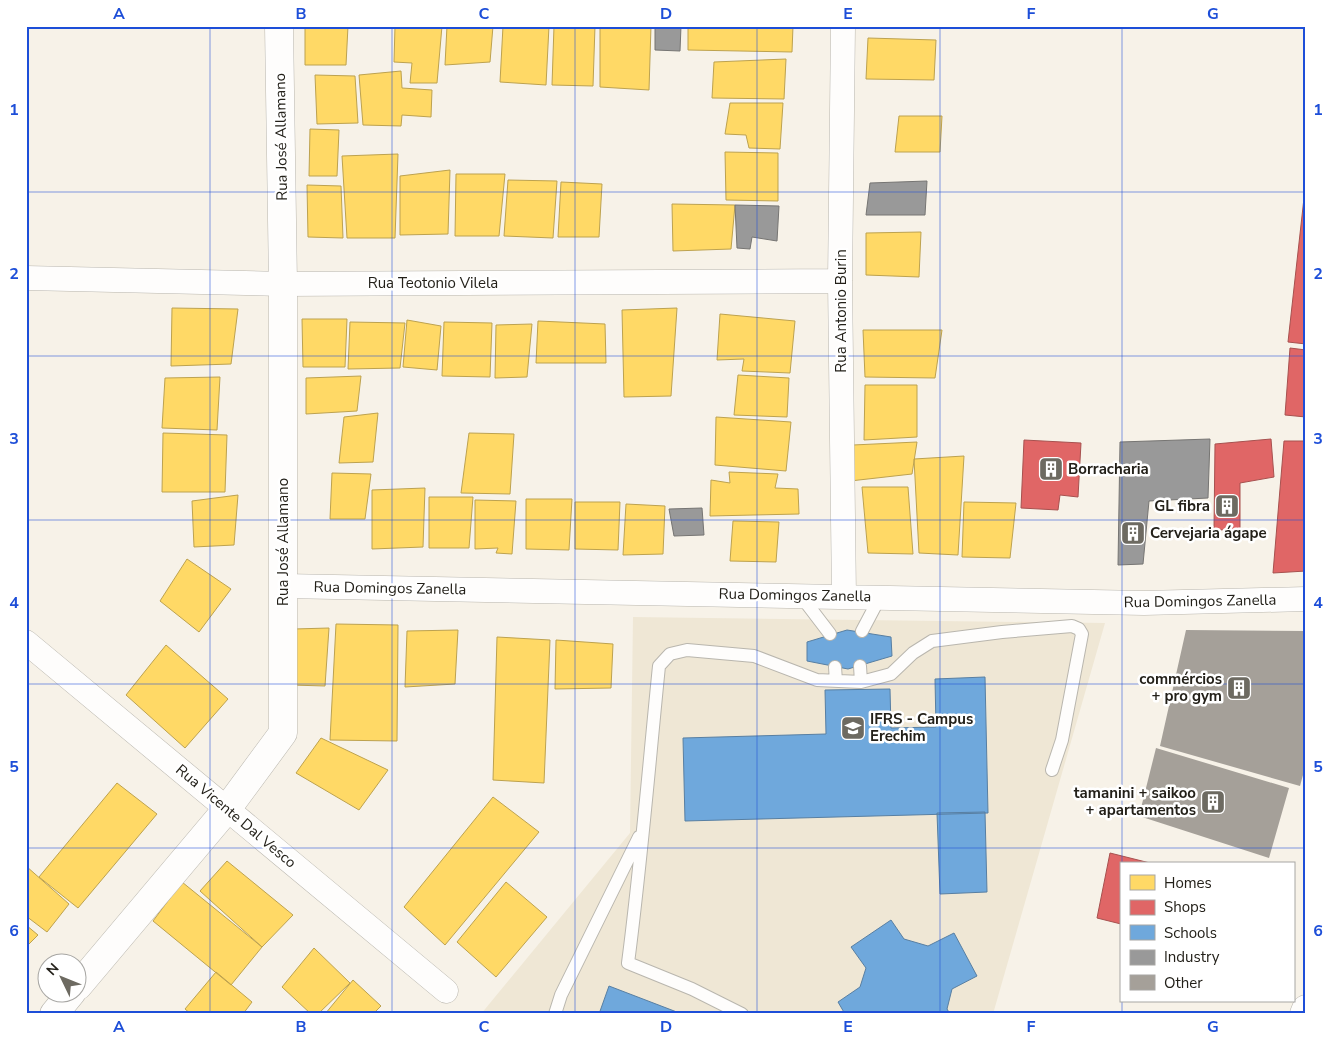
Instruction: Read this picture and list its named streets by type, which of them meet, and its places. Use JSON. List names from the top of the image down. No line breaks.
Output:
{"streets":{"street":["Rua José Allamano","Rua Teotonio Vilela","Rua Antonio Burin","Rua Domingos Zanella","Rua Vicente Dal Vesco"]},"crossings":[["Rua José Allamano","Rua Teotonio Vilela"],["Rua José Allamano","Rua Domingos Zanella"],["Rua José Allamano","Rua Vicente Dal Vesco"],["Rua Teotonio Vilela","Rua Antonio Burin"],["Rua Antonio Burin","Rua Domingos Zanella"]],"places":{"building":["Borracharia","GL fibra","Cervejaria ágape","commércios + pro gym","tamanini + saikoo + apartamentos"],"school or university":["IFRS - Campus Erechim"]},"legend":["Homes","Shops","Schools","Industry","Other"],"north":"top left","grid":{"columns":["A","B","C","D","E","F","G"],"rows":["1","2","3","4","5","6"]}}
